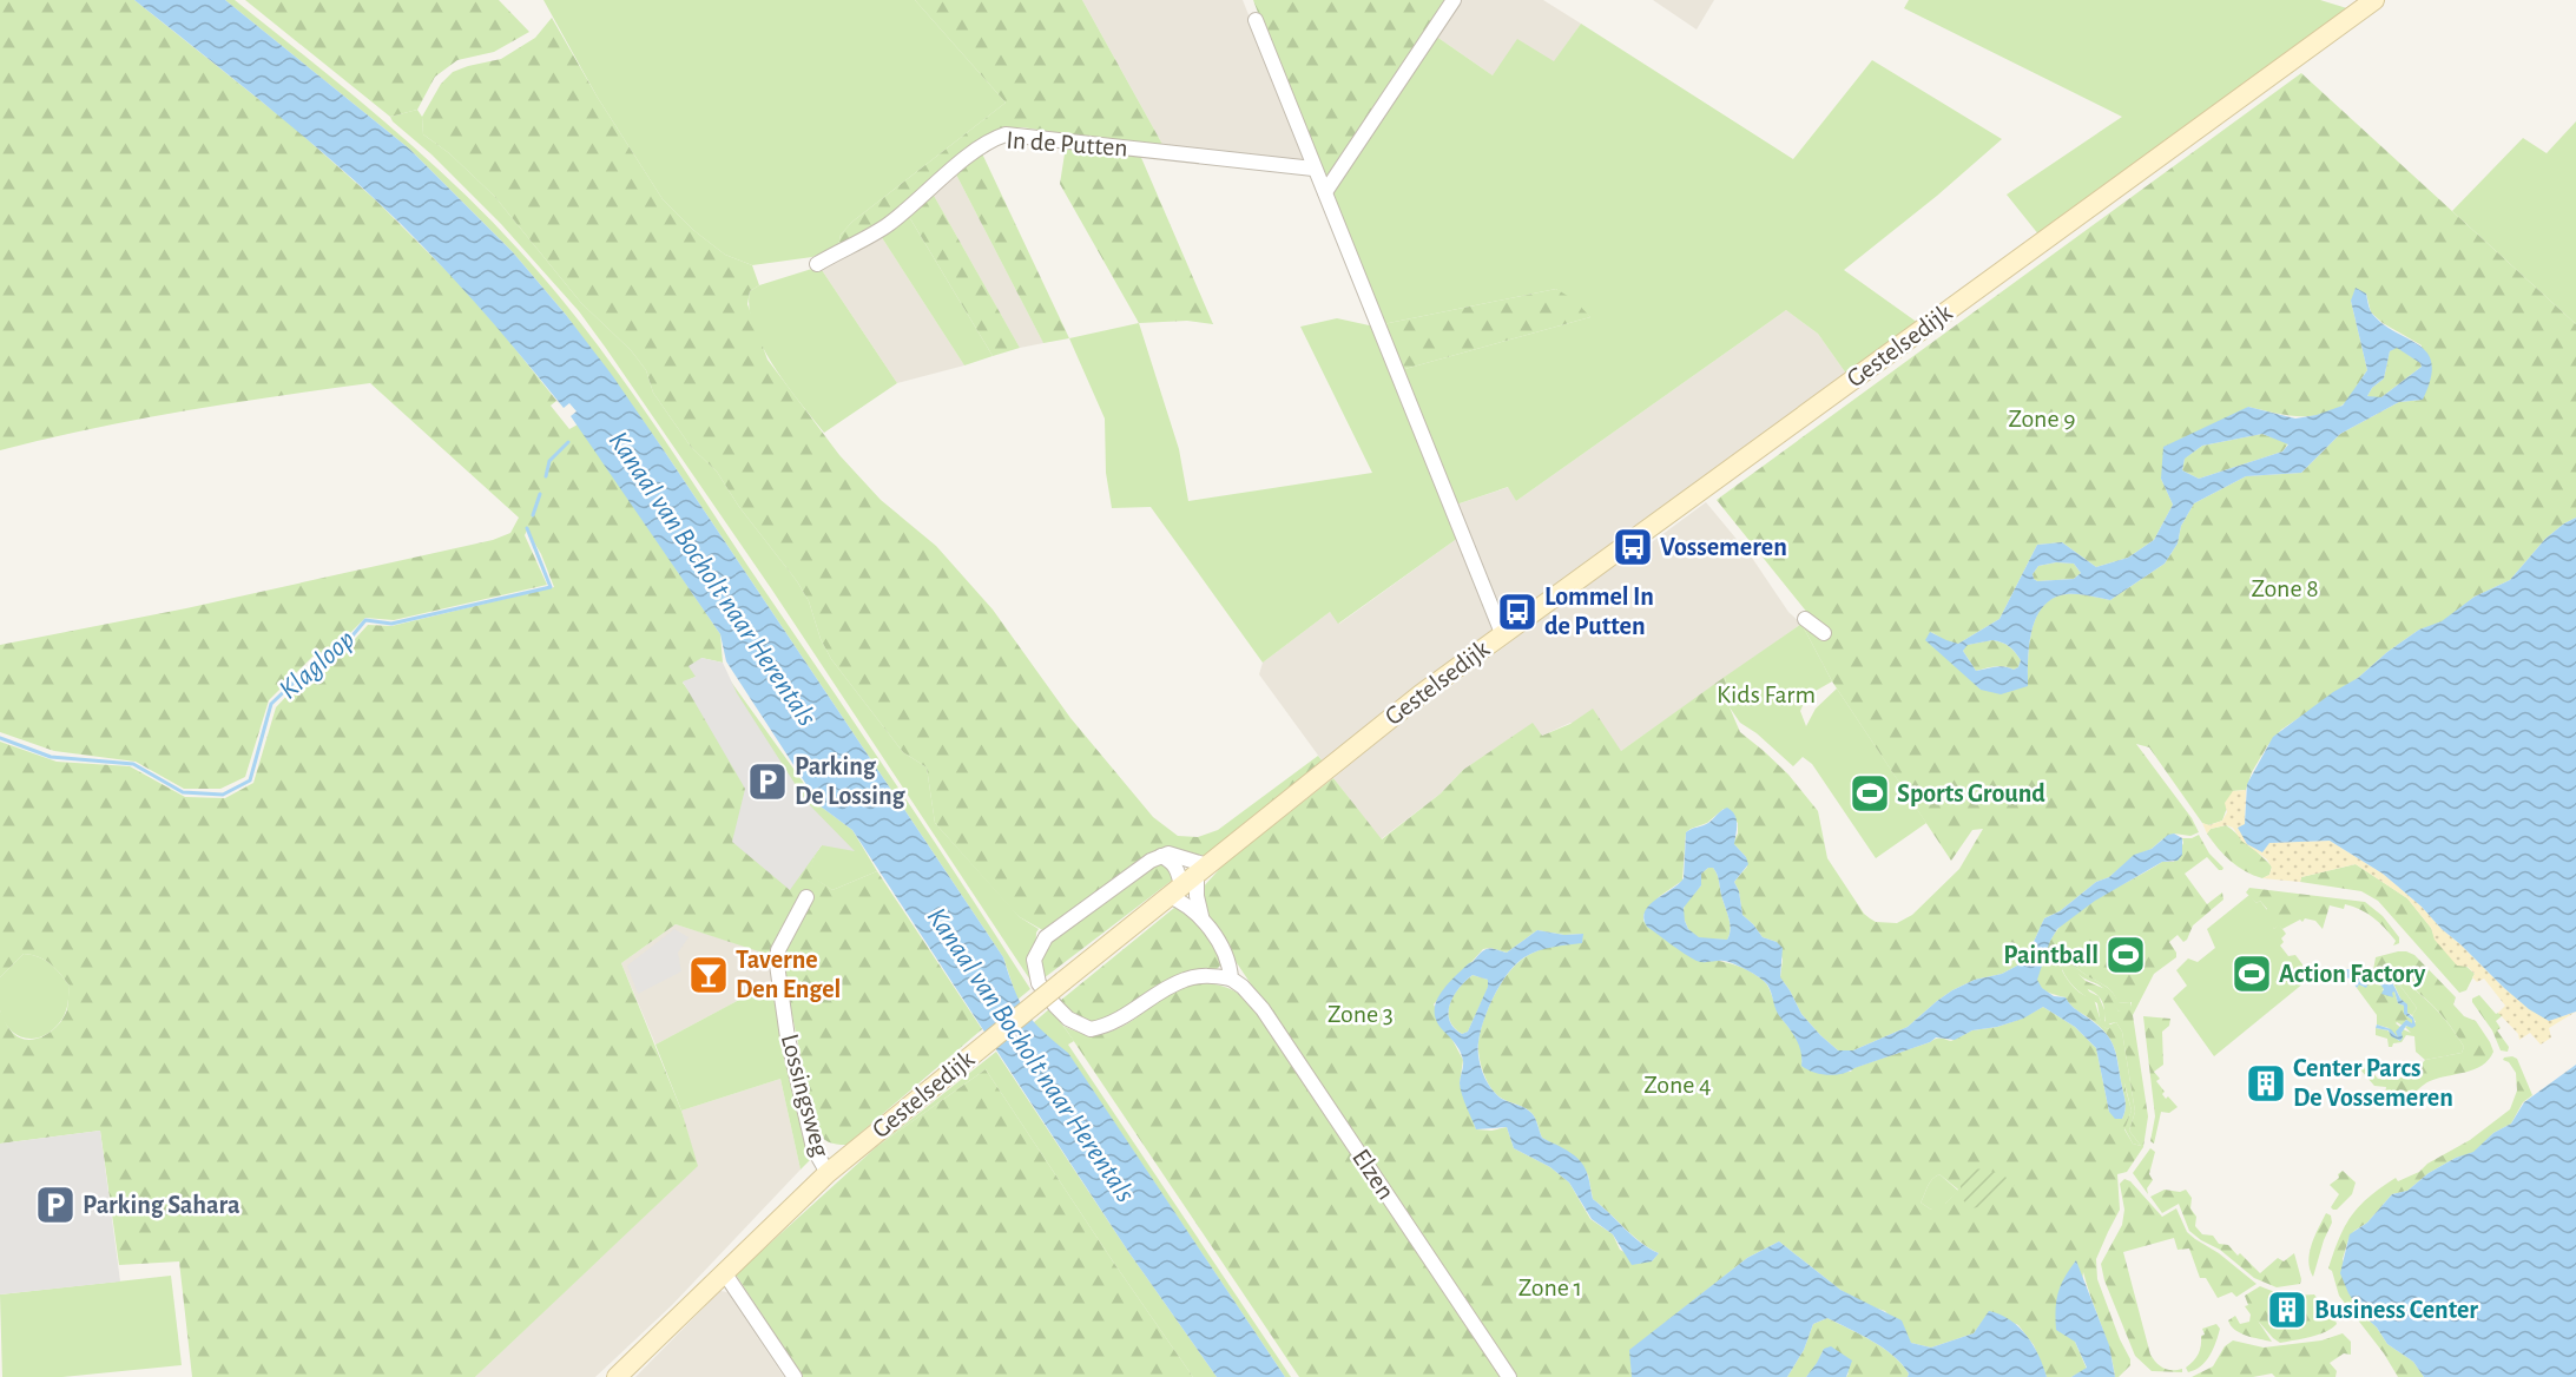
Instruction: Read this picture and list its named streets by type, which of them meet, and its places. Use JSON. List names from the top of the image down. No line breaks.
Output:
{"streets":{"main road":["Gestelsedijk"],"street":["In de Putten","Lossingsweg","Elzen"]},"crossings":[["Gestelsedijk","Lossingsweg"],["Gestelsedijk","Elzen"]],"water":["Kanaal van Bocholt naar Herentals","Klagloop"],"parks":["Zone 9","Zone 8","Kids Farm","Zone 3","Zone 4","Zone 1"],"places":{"bus stop":["Vossemeren","Lommel In de Putten"],"parking":["Parking De Lossing","Parking Sahara"],"sports":["Sports Ground","Paintball","Action Factory"],"bar":["Taverne Den Engel"],"building":["Center Parcs De Vossemeren","Business Center"]}}
